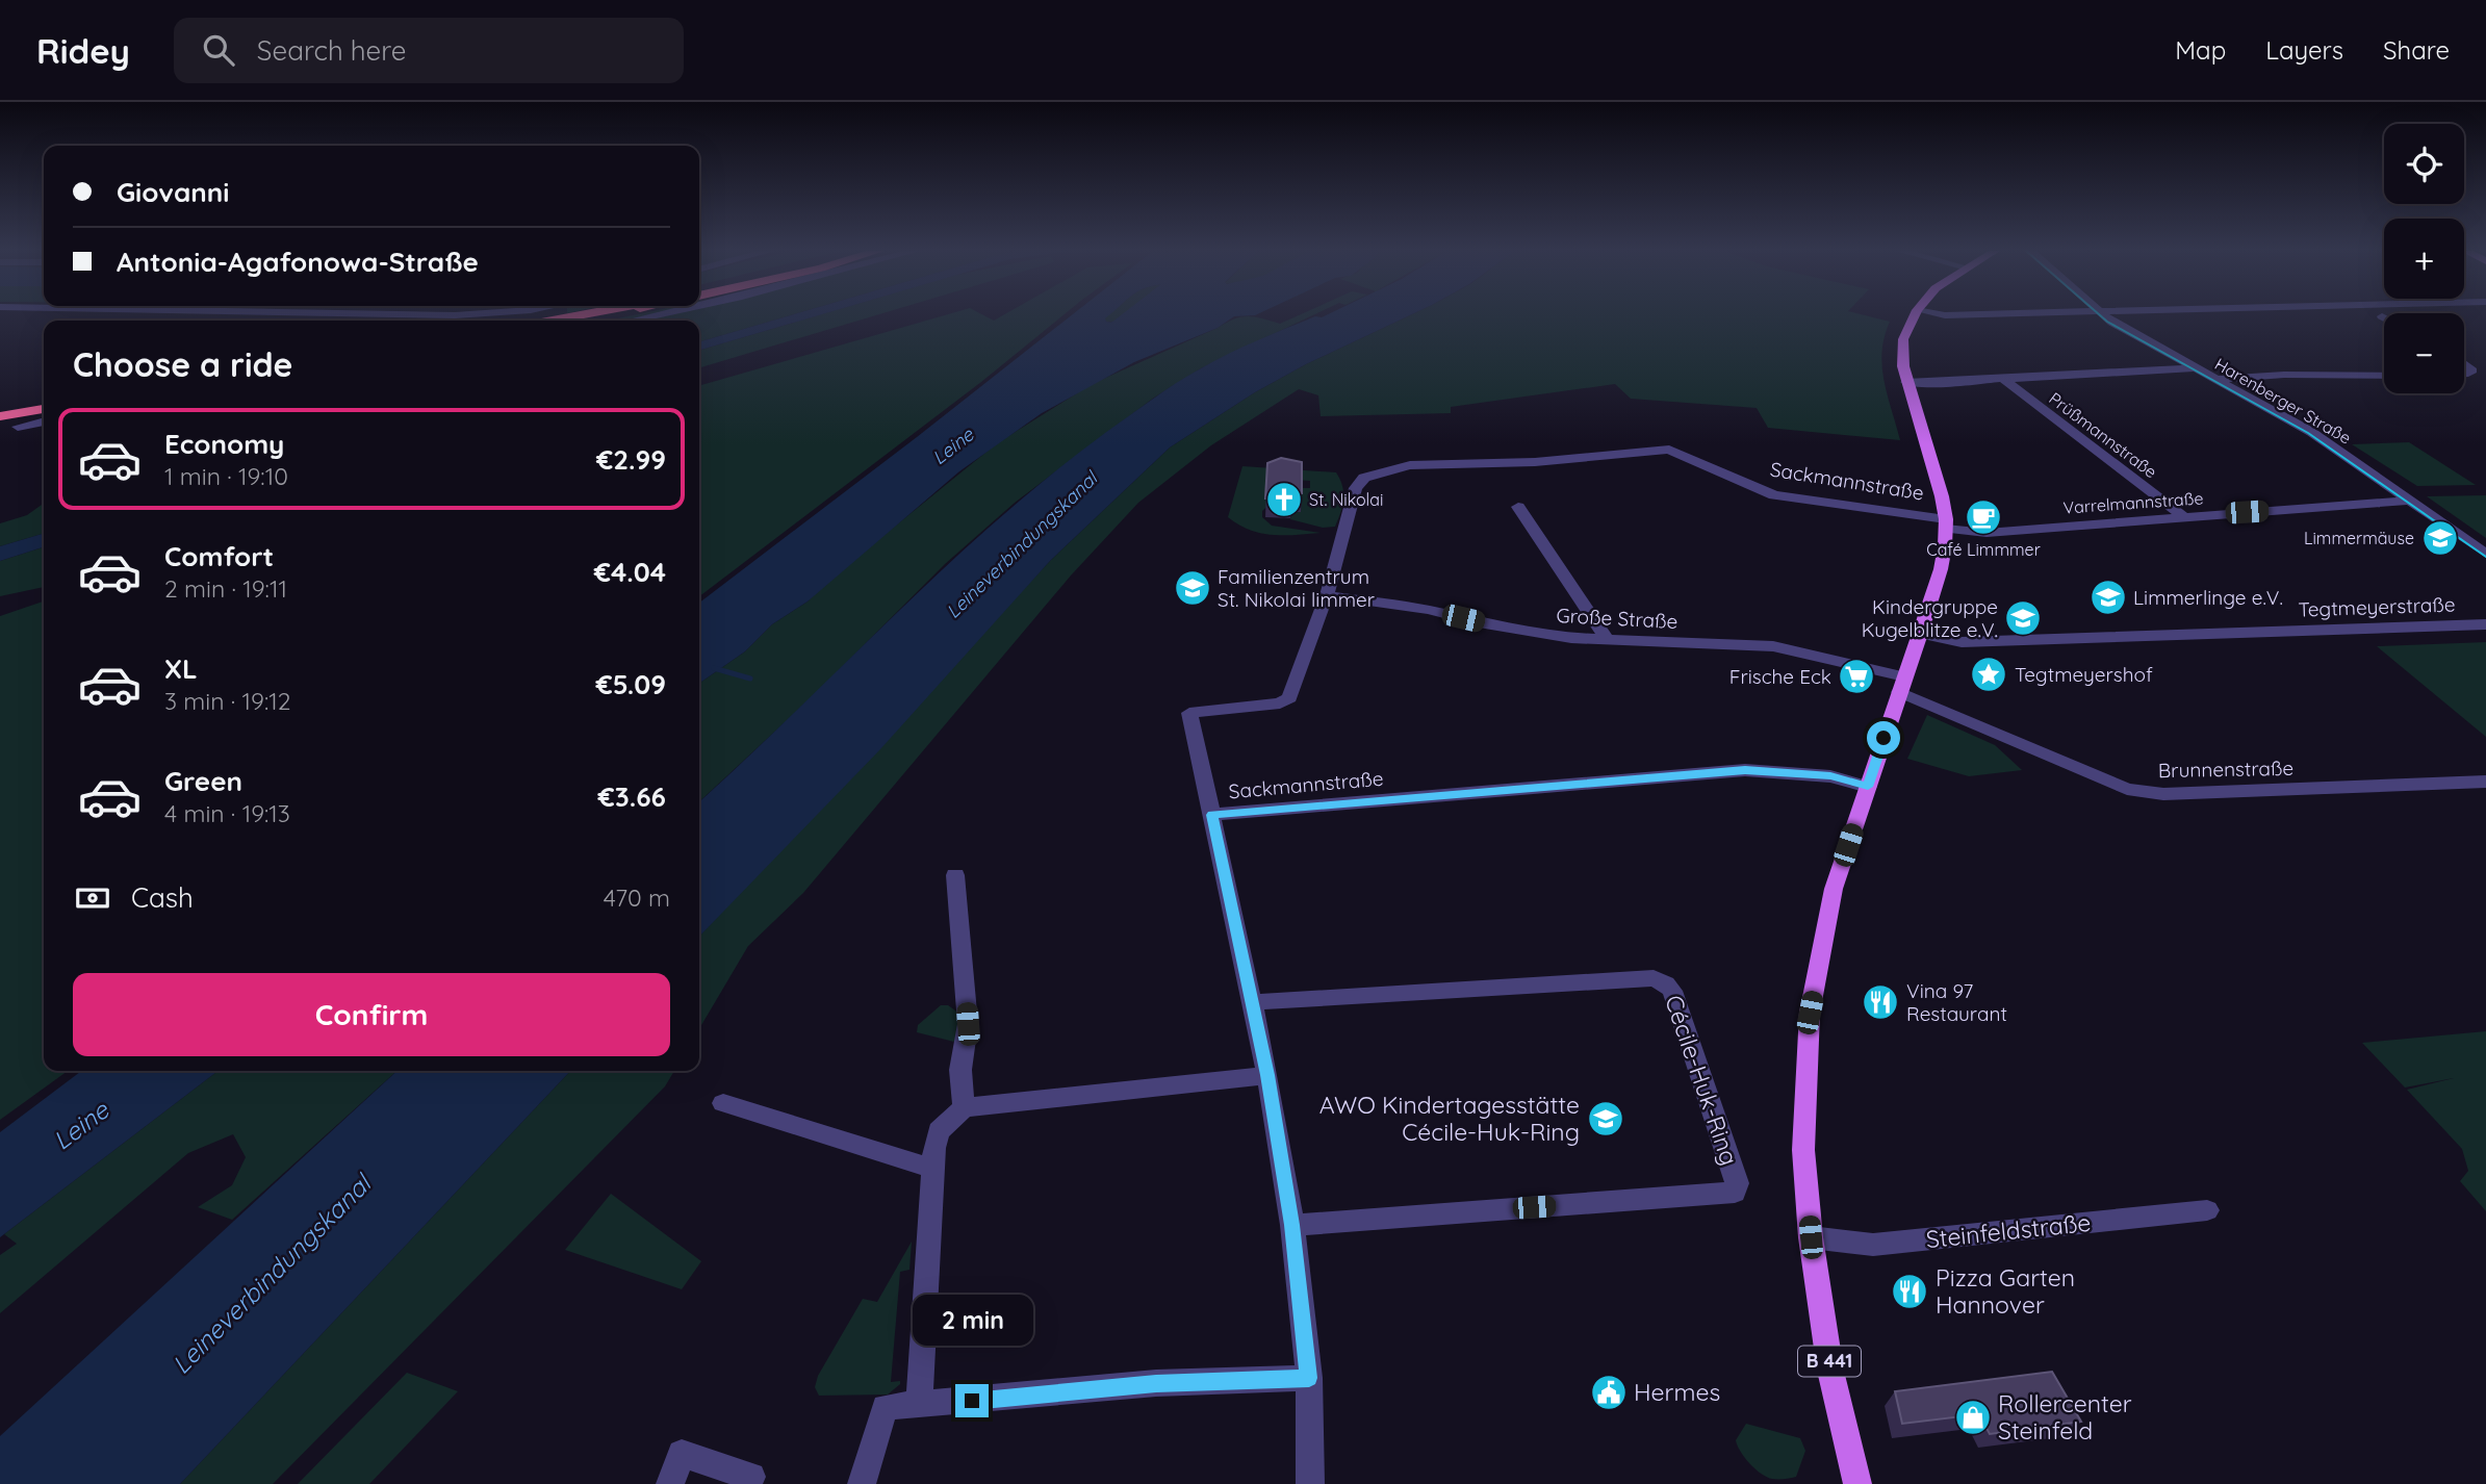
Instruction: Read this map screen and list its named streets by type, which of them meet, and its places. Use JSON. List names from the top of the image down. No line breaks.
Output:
{"streets":{"main road":["B 441"],"street":["Harenberger Straße","Prüßmannstraße","Sackmannstraße","Varrelmannstraße","Tegtmeyerstraße","Große Straße","Brunnenstraße","Cécile-Huk-Ring","Steinfeldstraße"]},"crossings":[["Harenberger Straße","Varrelmannstraße"],["Prüßmannstraße","Varrelmannstraße"],["Sackmannstraße","Varrelmannstraße"],["Sackmannstraße","Große Straße"],["Sackmannstraße","B 441"],["Varrelmannstraße","B 441"],["Tegtmeyerstraße","B 441"],["Große Straße","Brunnenstraße"],["Große Straße","B 441"],["Brunnenstraße","B 441"],["Steinfeldstraße","B 441"]],"water":["Leine","Leineverbindungskanal"],"places":{"church":["St. Nikolai"],"cafe":["Café Limmmer"],"school or university":["Limmermäuse","Familienzentrum St. Nikolai limmer","Limmerlinge e.V.","Kindergruppe Kugelblitze e.V.","AWO Kindertagesstätte Cécile-Huk-Ring"],"place":["Tegtmeyershof"],"supermarket":["Frische Eck"],"restaurant":["Vina 97 Restaurant","Pizza Garten Hannover"],"public building":["Hermes"],"shop":["Rollercenter Steinfeld"]},"page":{"header":"Ridey","search":"Search here","nav":["Map","Layers","Share"],"map_buttons":["+","−"],"banner":["Giovanni","Antonia-Agafonowa-Straße"],"heading":"Choose a ride","list":[{"name":"Economy","note":"1 min · 19:10","value":"€2.99"},{"name":"Comfort","note":"2 min · 19:11","value":"€4.04"},{"name":"XL","note":"3 min · 19:12","value":"€5.09"},{"name":"Green","note":"4 min · 19:13","value":"€3.66"}],"pay":["Cash","470 m"],"buttons":"Confirm","bubble":"2 min"}}
